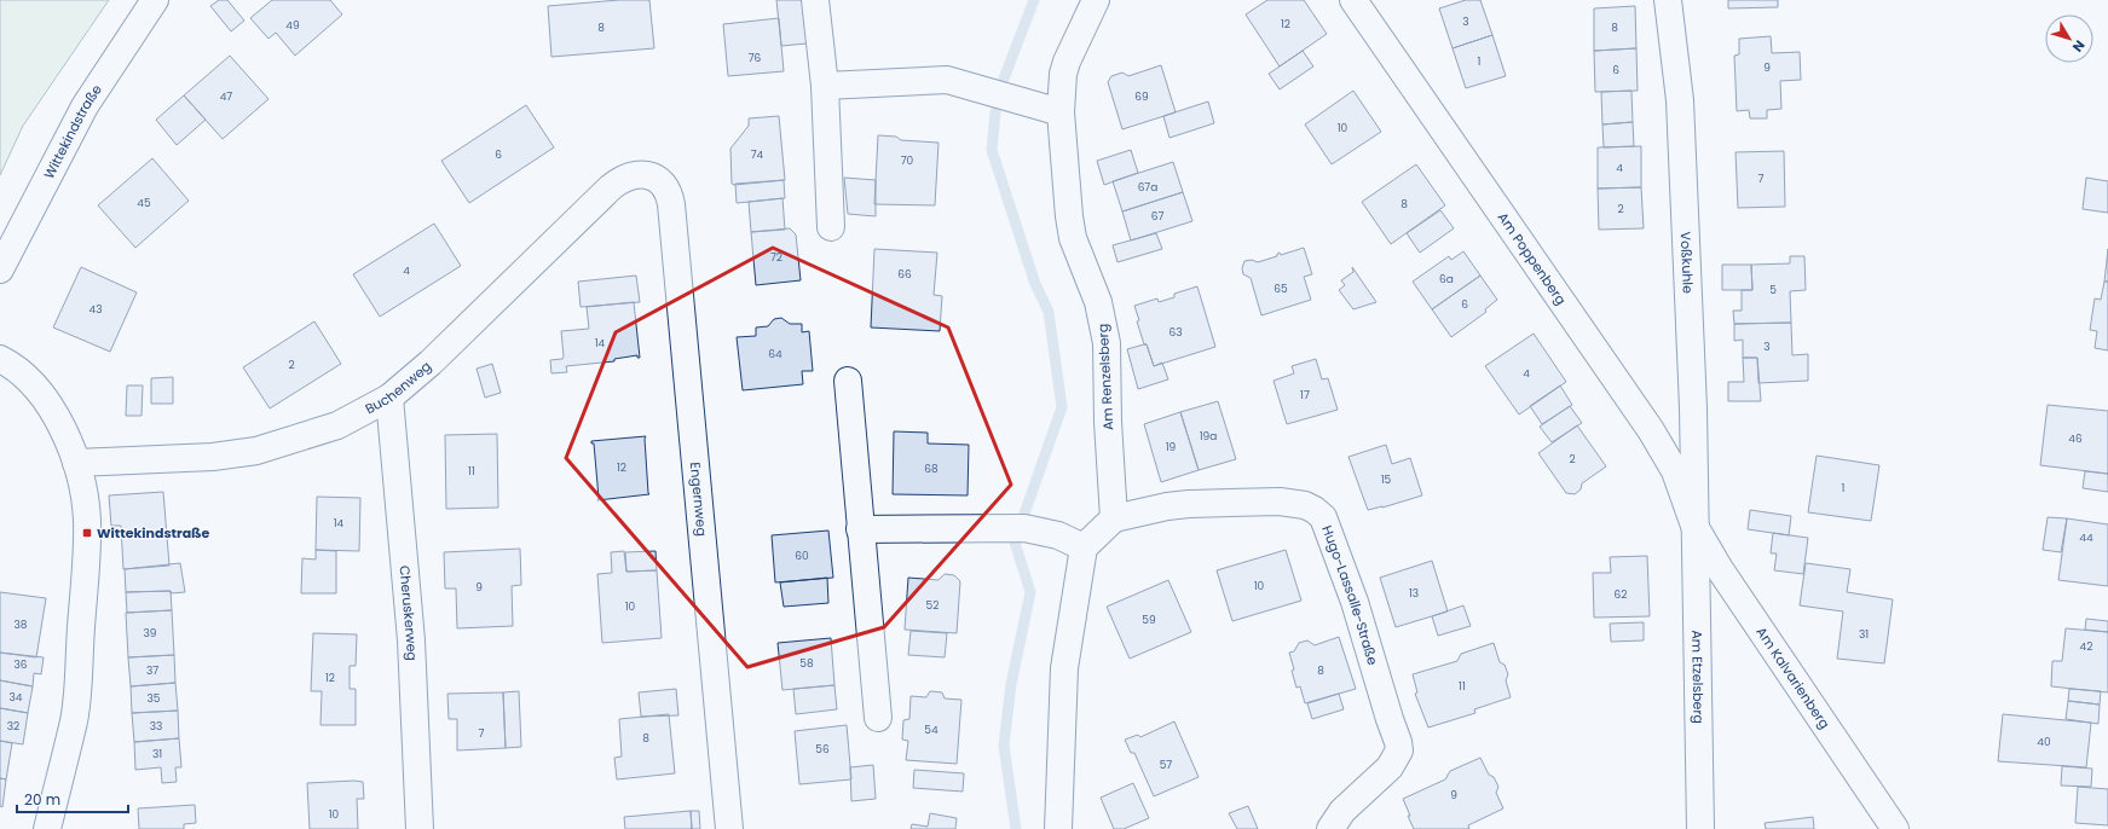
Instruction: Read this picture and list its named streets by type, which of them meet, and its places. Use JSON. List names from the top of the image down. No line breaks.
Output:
{"streets":{"street":["Wittekindstraße","Am Poppenberg","Voßkuhle","Am Renzelsberg","Buchenweg","Engernweg","Hugo-Lassalle-Straße","Cheruskerweg","Am Etzelsberg","Am Kalvarienberg"]},"crossings":[["Am Poppenberg","Voßkuhle"],["Am Poppenberg","Am Etzelsberg"],["Am Poppenberg","Am Kalvarienberg"],["Voßkuhle","Am Etzelsberg"],["Voßkuhle","Am Kalvarienberg"],["Am Renzelsberg","Hugo-Lassalle-Straße"],["Buchenweg","Engernweg"],["Buchenweg","Cheruskerweg"],["Am Etzelsberg","Am Kalvarienberg"]],"places":{"transit":["Wittekindstraße"]},"house_numbers":["3","12","49","8","8","76","1","9","6","47","69","10","6","74","70","4","7","67a","45","8","2","67","72","4","66","6a","65","5","6","43","63","14","3","64","2","4","17","19a","46","19","2","12","68","11","15","1","14","44","60","10","9","13","62","52","10","59","38","39","31","42","58","36","37","8","12","11","34","35","32","33","54","7","8","40","56","31","57","9","10"],"scale_bar":"20 m","north":"bottom right"}
